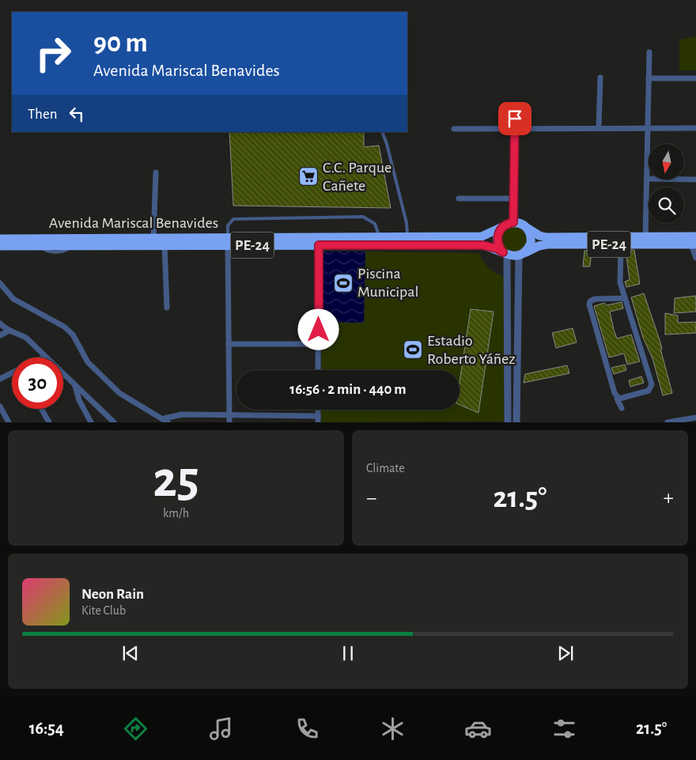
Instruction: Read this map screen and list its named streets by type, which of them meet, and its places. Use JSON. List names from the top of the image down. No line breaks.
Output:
{"streets":{"highway":["Avenida Mariscal Benavides","PE-24"]},"crossings":[["Avenida Mariscal Benavides","PE-24"]],"places":{"supermarket":["C.C. Parque Cañete"],"sports":["Piscina Municipal","Estadio Roberto Yáñez"]},"north":"bottom","page":{"turn":["90 m","Avenida Mariscal Benavides"],"then":"Then","limit":"30","trip":"16:56 · 2 min · 440 m","tile":[["25","km/h"],"Climate"],"heat":["−","21.5°","+"],"song":["Neon Rain","Kite Club"],"tabs":["16:54","21.5°"]}}
